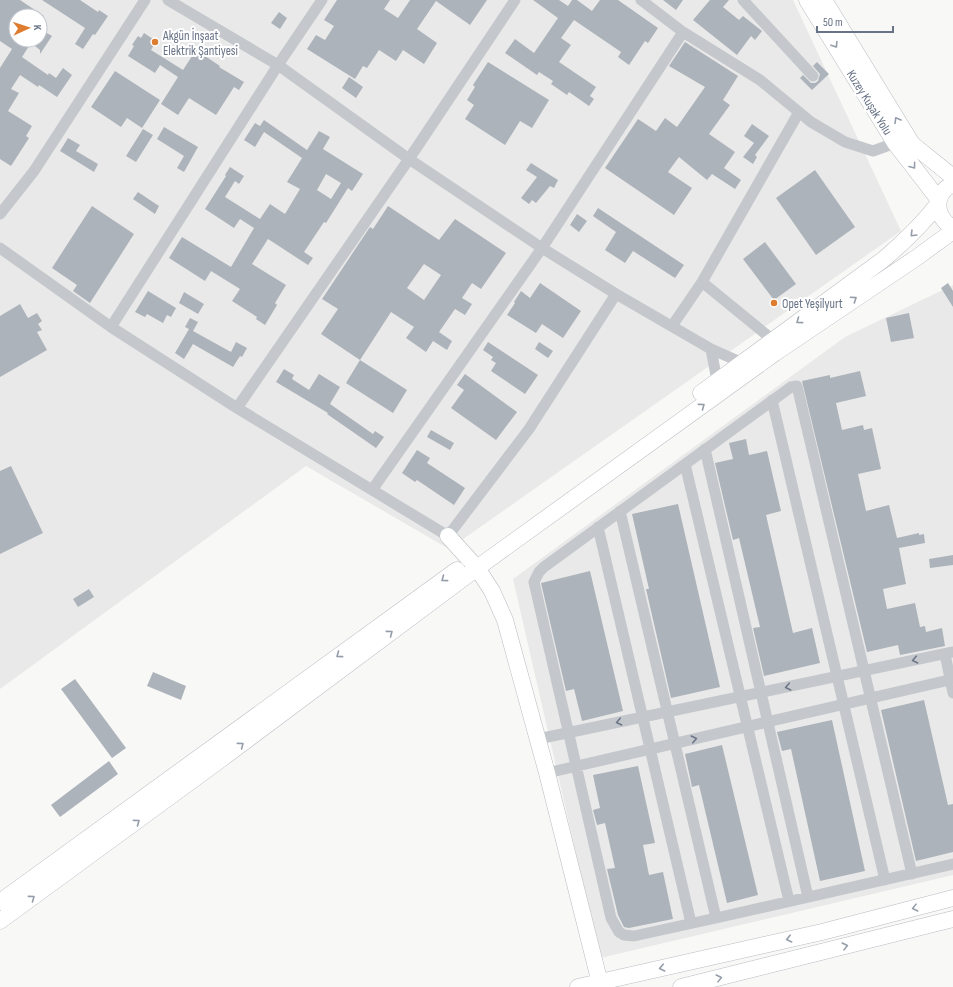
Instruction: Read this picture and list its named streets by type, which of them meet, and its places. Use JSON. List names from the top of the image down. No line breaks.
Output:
{"streets":{"street":["Kuzey Kuşak Yolu"]},"places":["Akgün İnşaat Elektrik Şantiyesi","Opet Yeşilyurt"],"scale_bar":"50 m","north":"right"}
